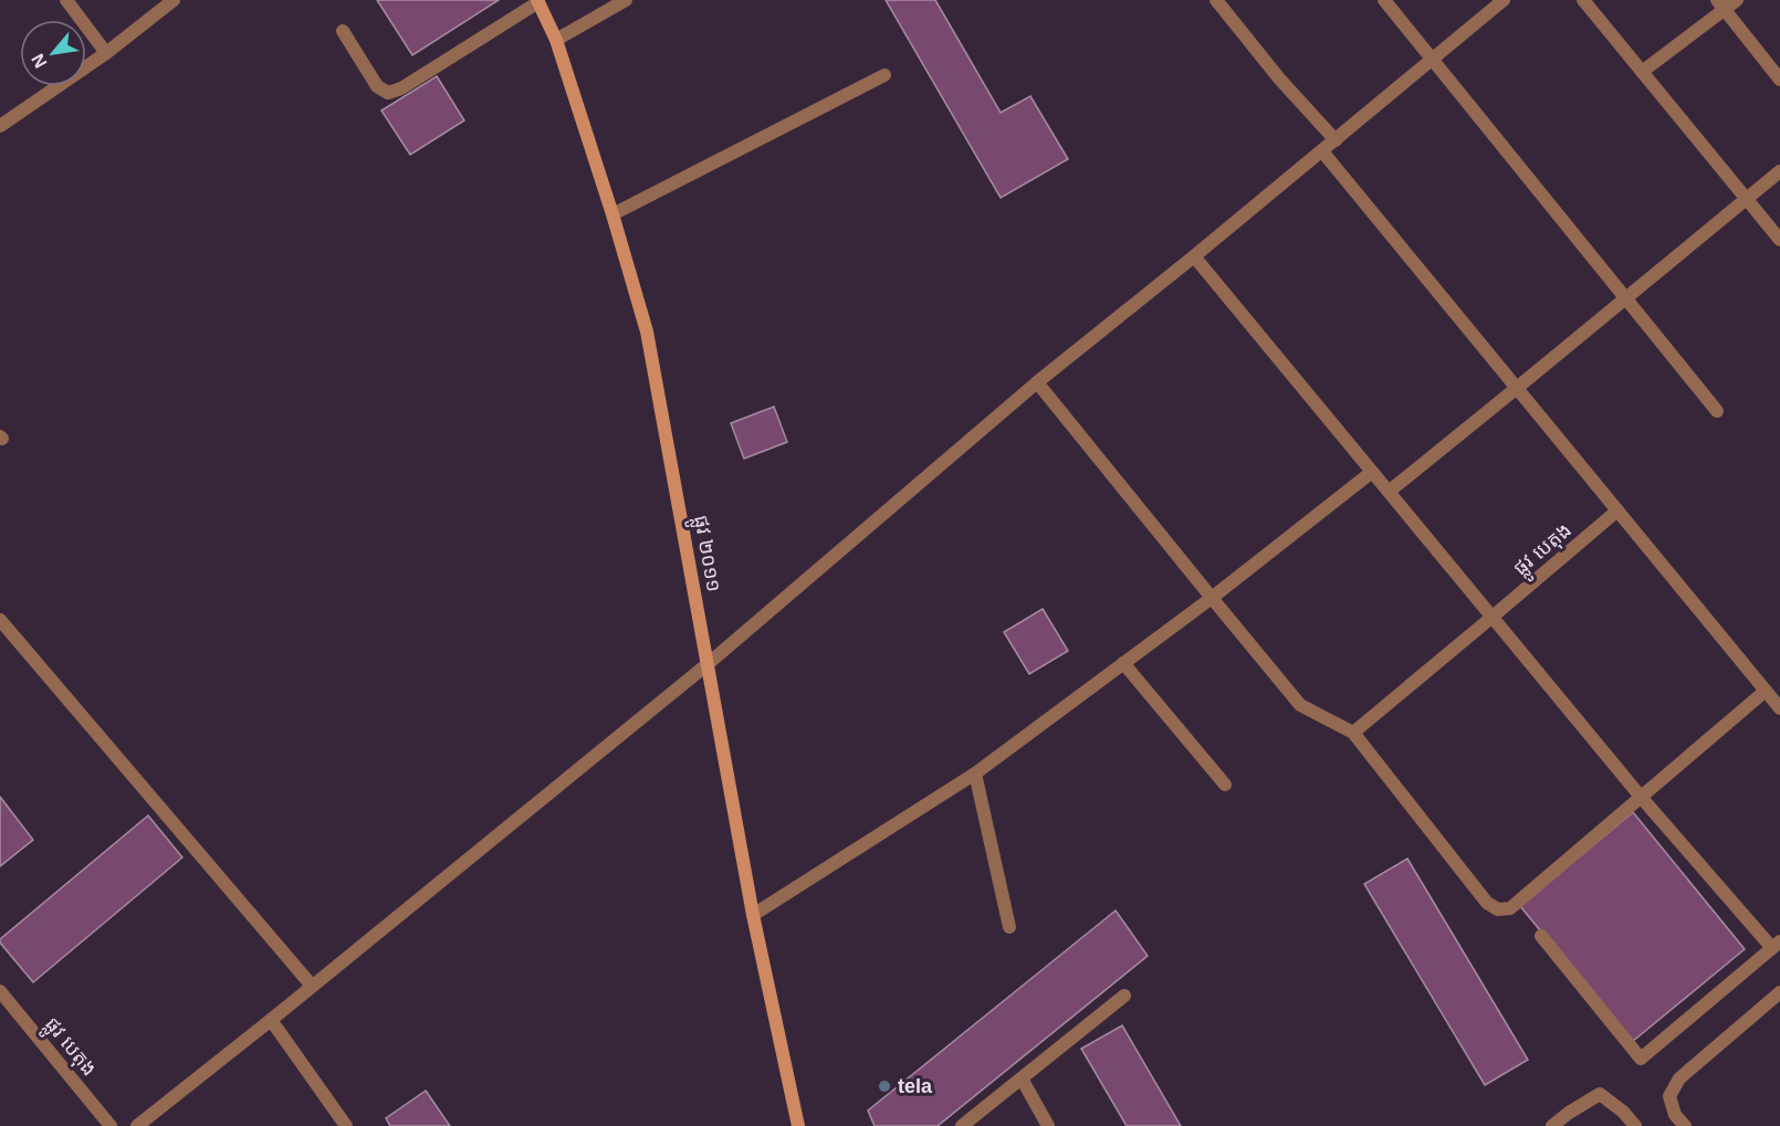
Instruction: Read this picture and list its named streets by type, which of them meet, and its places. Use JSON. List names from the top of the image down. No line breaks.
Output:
{"streets":{"main road":["ផ្លូវ ២០១១"],"street":["ផ្លូវ បេតុង"]},"places":["tela"],"north":"bottom left"}
